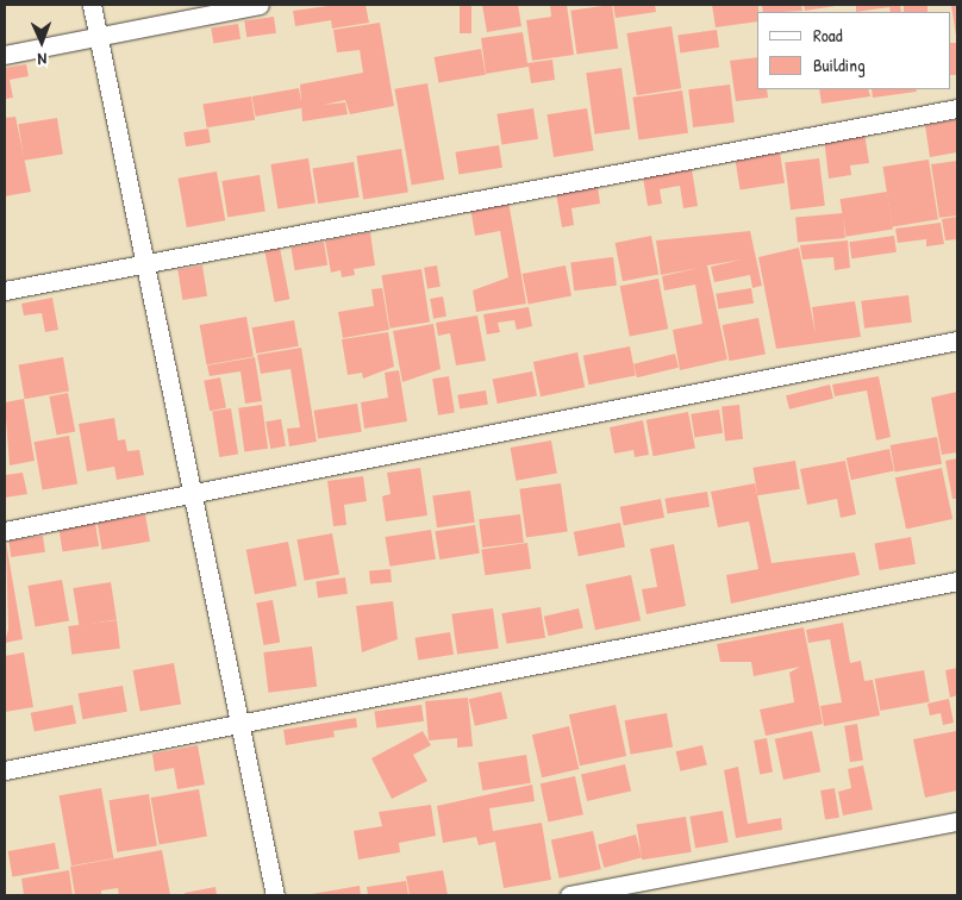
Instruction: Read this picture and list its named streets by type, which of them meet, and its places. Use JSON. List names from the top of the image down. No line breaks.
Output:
{"legend":["Road","Building"],"north":"bottom"}
